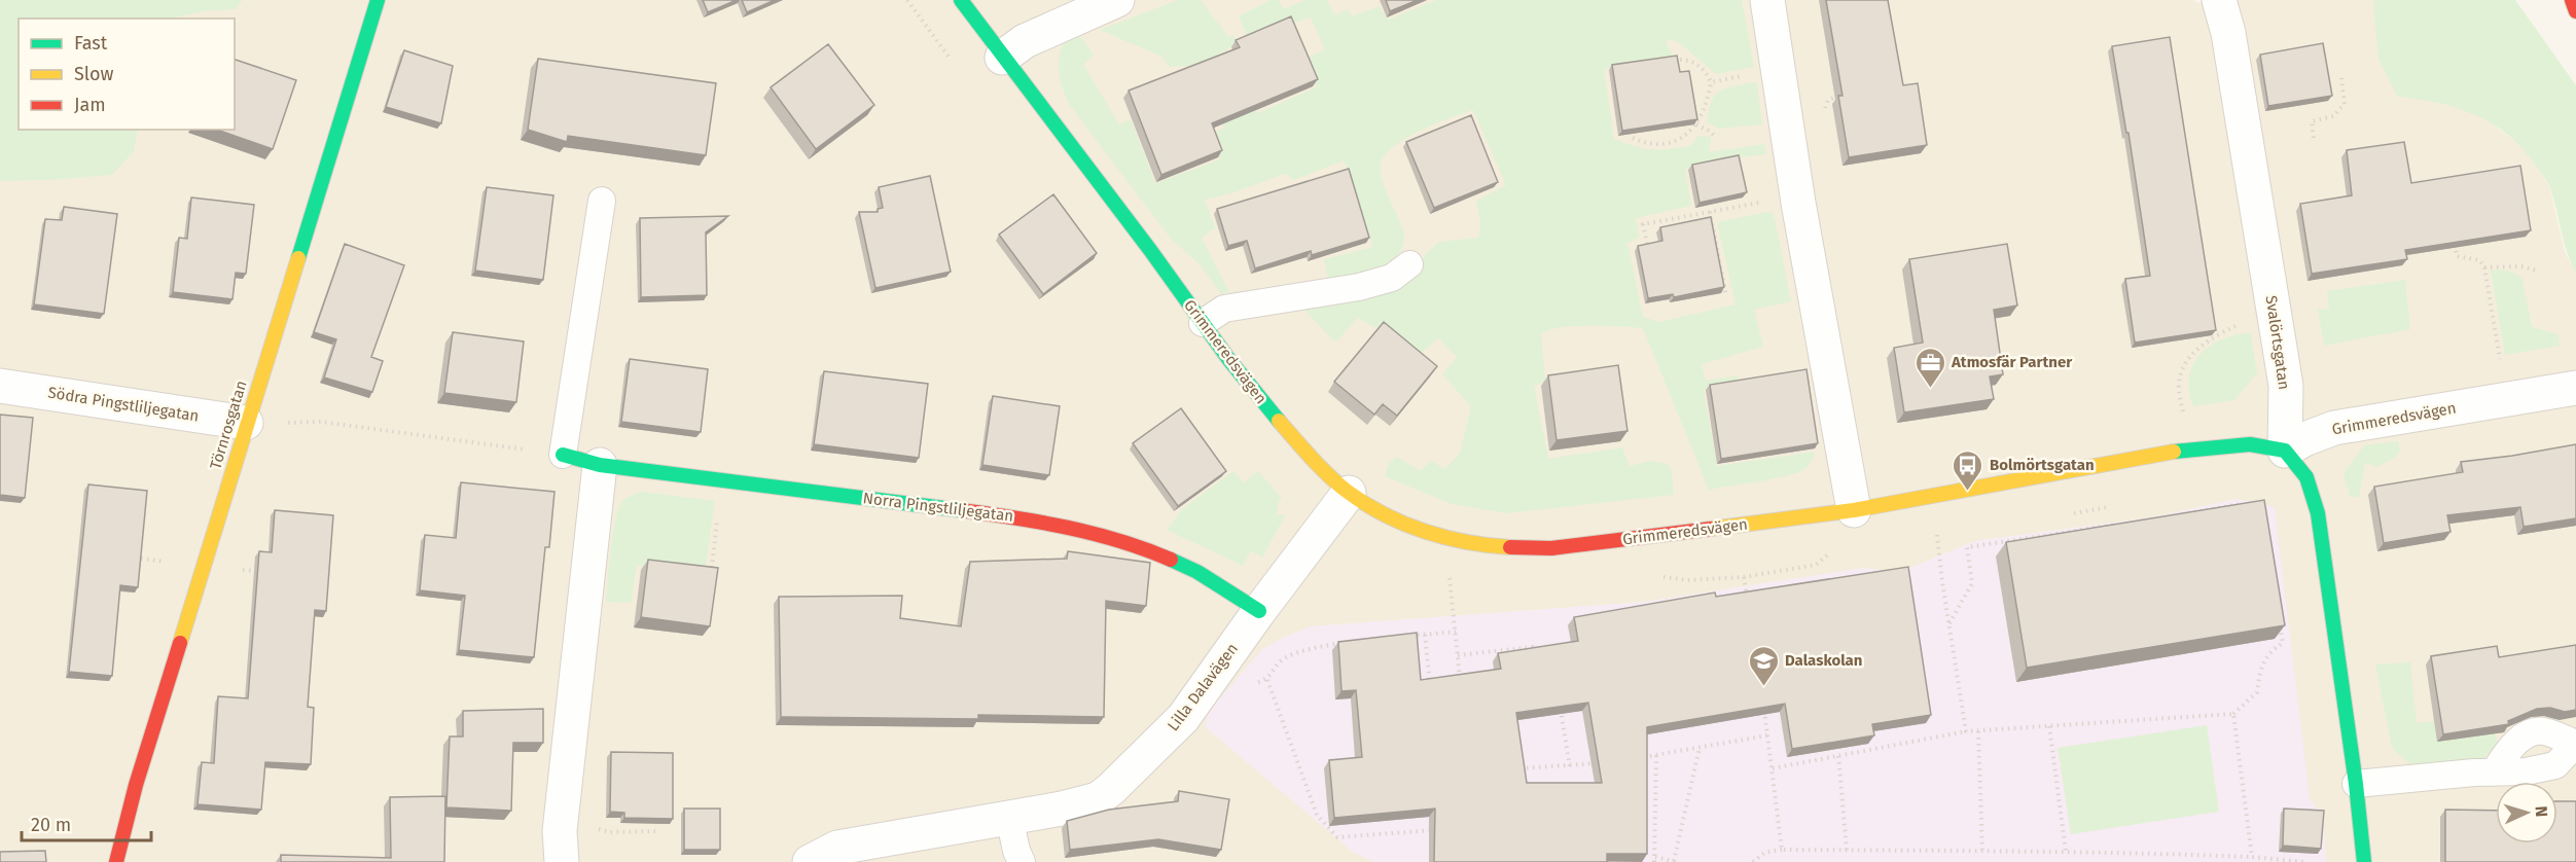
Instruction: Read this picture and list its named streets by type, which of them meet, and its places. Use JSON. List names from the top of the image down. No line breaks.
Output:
{"streets":{"main road":["Grimmeredsvägen","Törnrosgatan","Norra Pingstliljegatan"],"street":["Svalörtsgatan","Södra Pingstliljegatan","Lilla Dalavägen"]},"crossings":[["Svalörtsgatan","Grimmeredsvägen"],["Grimmeredsvägen","Lilla Dalavägen"],["Södra Pingstliljegatan","Törnrosgatan"],["Norra Pingstliljegatan","Lilla Dalavägen"]],"places":{"office":["Atmosfär Partner"],"bus stop":["Bolmörtsgatan"],"school or university":["Dalaskolan"]},"legend":["Fast","Slow","Jam"],"scale_bar":"20 m","north":"right"}
